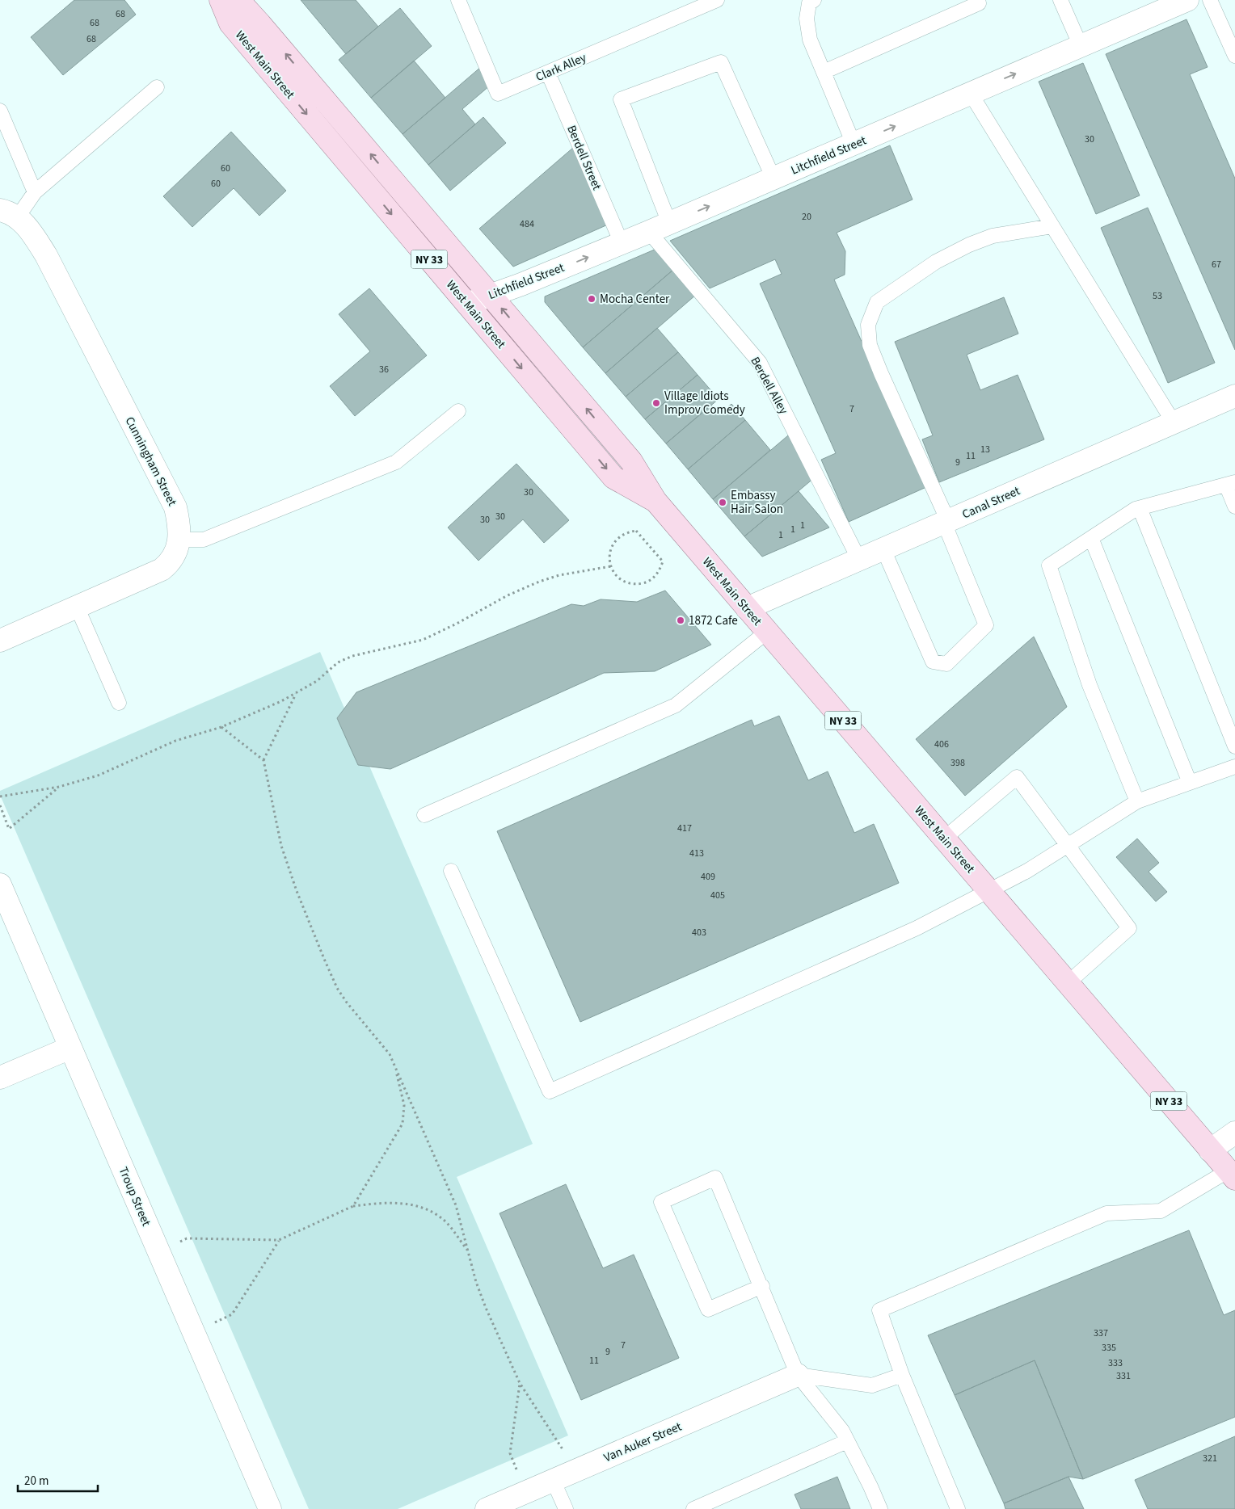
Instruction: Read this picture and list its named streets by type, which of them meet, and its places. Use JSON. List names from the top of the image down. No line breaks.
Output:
{"streets":{"main road":["West Main Street","NY 33"],"street":["Litchfield Street","Cunningham Street","Canal Street","Troup Street","Van Auker Street"],"lane":["Clark Alley","Berdell Street","Berdell Alley"]},"crossings":[["West Main Street","Litchfield Street"],["West Main Street","Canal Street"],["Clark Alley","Berdell Street"],["Litchfield Street","Berdell Street"],["Litchfield Street","Berdell Alley"],["Berdell Alley","Canal Street"]],"one_way":["Litchfield Street"],"places":["Mocha Center","Village Idiots Improv Comedy","Embassy Hair Salon","1872 Cafe"],"house_numbers":["68","68","68","30","60","60","20","484","67","53","36","7","13","11","9","30","30","30","1","1","1","406","398","417","413","409","405","403","337","7","335","9","11","333","331","321"],"scale_bar":"20 m"}
